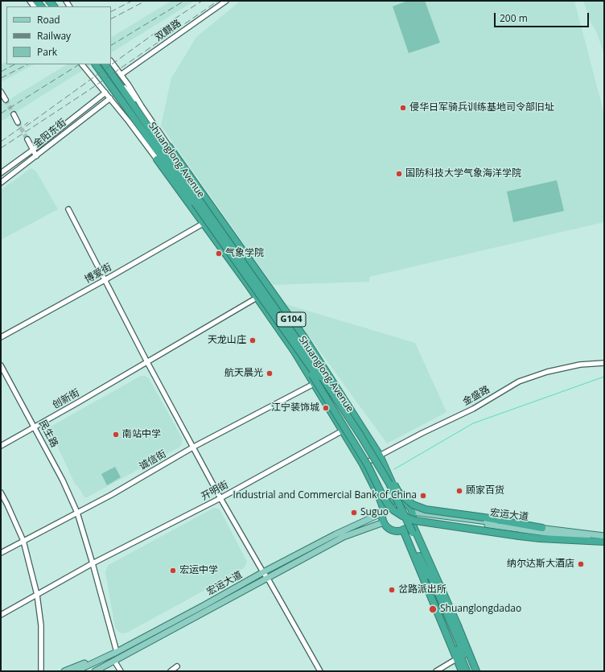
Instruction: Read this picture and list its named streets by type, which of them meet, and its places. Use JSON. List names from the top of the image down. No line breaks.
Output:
{"streets":{"highway":["Shuanglong Avenue","G104"],"main road":["宏运大道"],"street":["双麒路","金阳东街","博爱街","金盛路","创新街","民生路","诚信街","开明街"]},"crossings":[["Shuanglong Avenue","博爱街"],["Shuanglong Avenue","金盛路"],["Shuanglong Avenue","创新街"],["Shuanglong Avenue","诚信街"],["Shuanglong Avenue","开明街"],["Shuanglong Avenue","宏运大道"],["创新街","民生路"],["民生路","诚信街"],["民生路","开明街"],["民生路","宏运大道"]],"places":["侵华日军骑兵训练基地司令部旧址","国防科技大学气象海洋学院","气象学院","天龙山庄","航天晨光","江宁装饰城","南站中学","顾家百货","Industrial and Commercial Bank of China","Suguo","纳尔达斯大酒店","宏运中学","岔路派出所","Shuanglongdadao"],"legend":["Road","Railway","Park"],"scale_bar":"200 m"}
